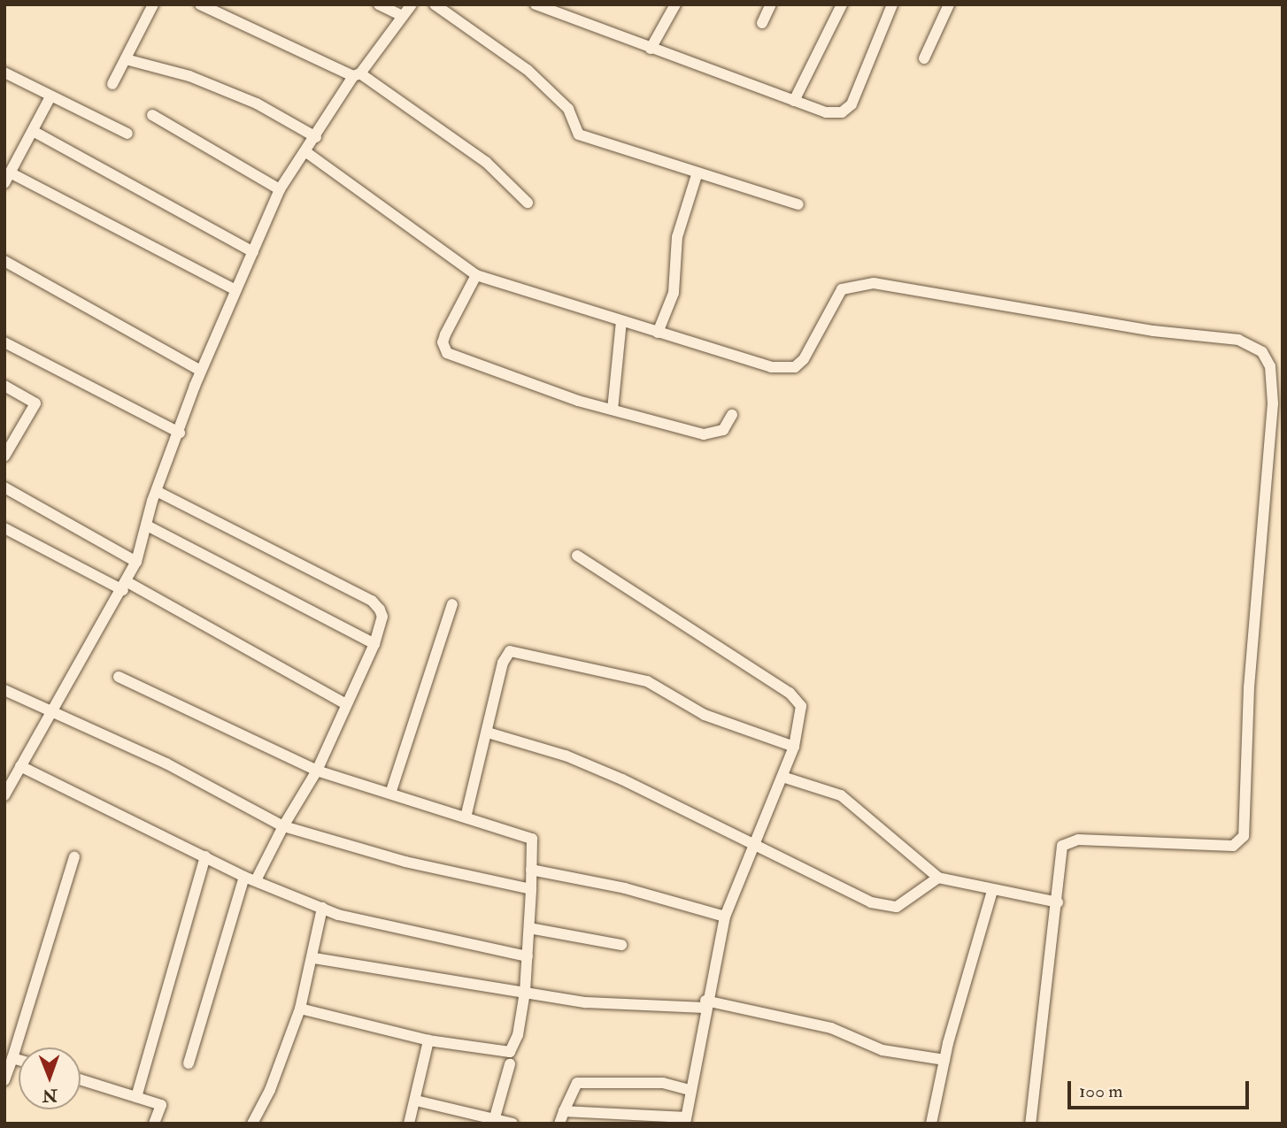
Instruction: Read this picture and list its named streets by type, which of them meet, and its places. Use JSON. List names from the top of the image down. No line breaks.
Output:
{"scale_bar":"100 m","north":"bottom"}
